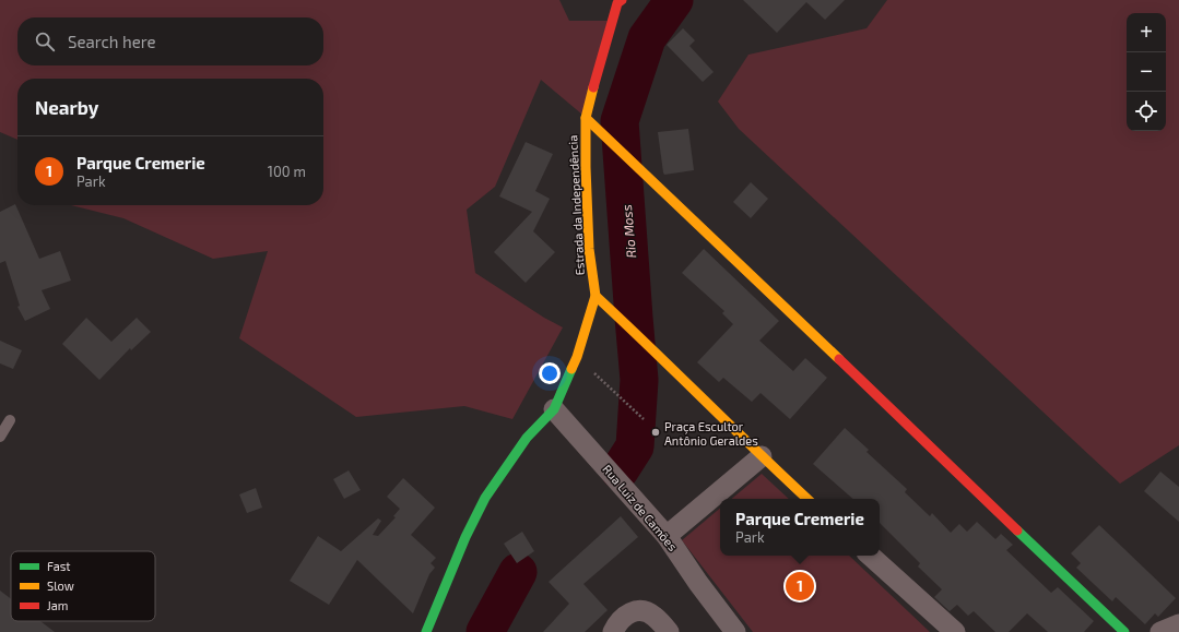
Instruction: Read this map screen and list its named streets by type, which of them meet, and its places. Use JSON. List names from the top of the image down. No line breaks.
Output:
{"streets":{"street":["Estrada da Independência","Rua Luiz de Camões"]},"crossings":[["Estrada da Independência","Rua Luiz de Camões"]],"water":["Rio Moss"],"places":["Praça Escultor Antônio Geraldes"],"legend":["Fast","Slow","Jam"],"page":{"map_buttons":["+","−"],"search":"Search here","heading":"Nearby","list":[{"mark":"1","name":"Parque Cremerie","note":"Park","value":"100 m"}],"popup":["Parque Cremerie","Park"],"pins":"1"}}
